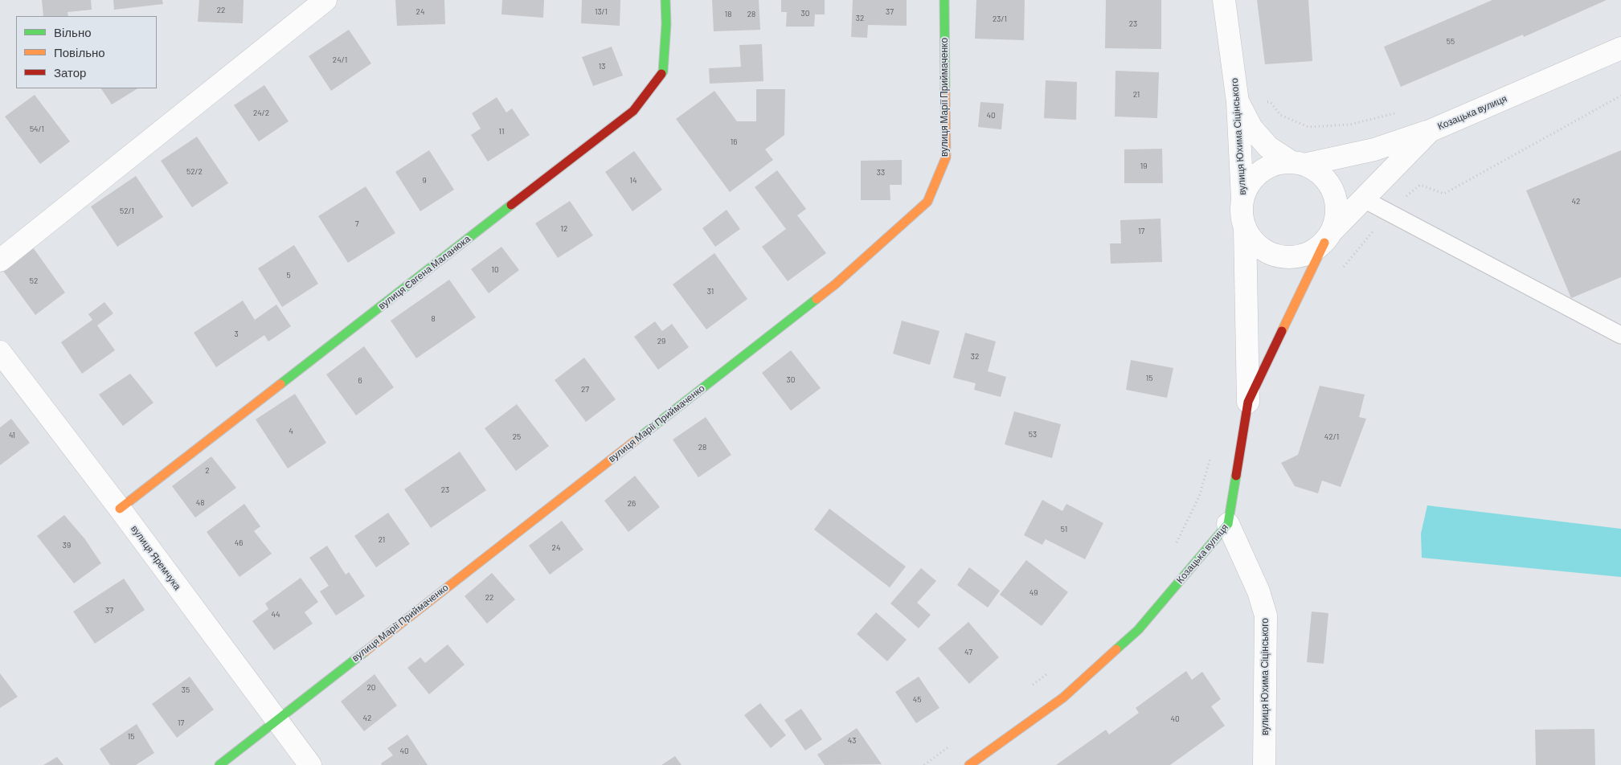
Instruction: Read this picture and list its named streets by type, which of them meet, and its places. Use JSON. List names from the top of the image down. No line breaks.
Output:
{"streets":{"street":["вулиця Марії Приймаченко","Козацька вулиця","вулиця Юхима Сіцінського","вулиця Євгена Маланюка","вулиця Яремчука"]},"crossings":[["вулиця Марії Приймаченко","вулиця Яремчука"],["Козацька вулиця","вулиця Юхима Сіцінського"],["вулиця Євгена Маланюка","вулиця Яремчука"]],"house_numbers":["22","24","13/1","37","30","18","28","32","23/1","23","55","24/1","13","21","24/2","40","54/1","11","16","19","52/2","33","9","14","42","52/1","7","12","17","10","5","52","31","8","3","29","32","15","30","6","27","4","53","41","25","42/1","28","2","23","48","26","51","21","46","39","24","49","22","37","44","47","20","35","45","42","40","17","15","43","40"],"legend":["Вільно","Повільно","Затор"]}
